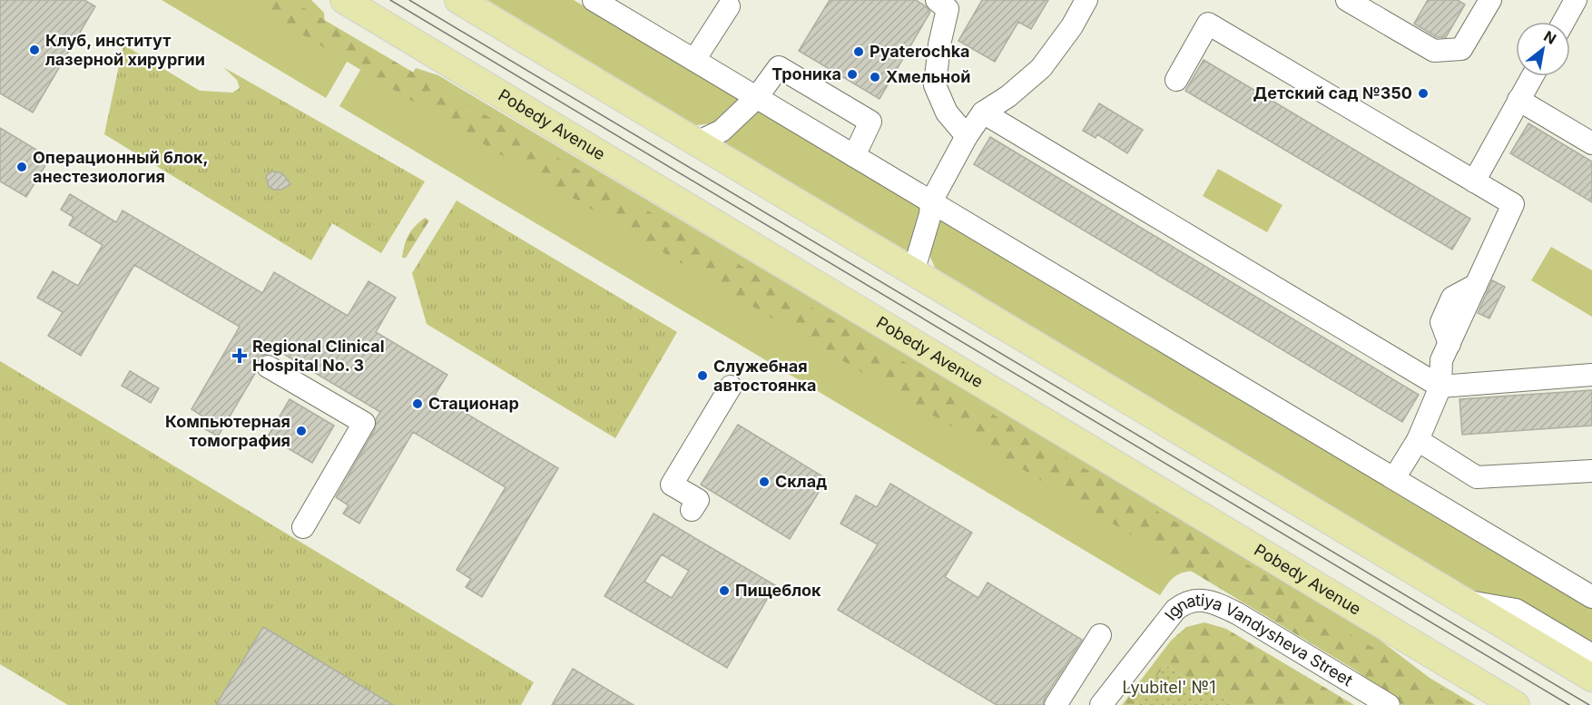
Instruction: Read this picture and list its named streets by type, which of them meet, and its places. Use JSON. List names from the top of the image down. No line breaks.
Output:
{"streets":{"main road":["Pobedy Avenue"],"street":["Ignatiya Vandysheva Street"]},"parks":["Lyubitel' №1"],"places":{"other":["Клуб, институт лазерной хирургии","Pyaterochka","Троника","Хмельной","Детский сад №350","Операционный блок, анестезиология","Служебная автостоянка","Стационар","Компьютерная томография","Склад","Пищеблок"],"health":["Regional Clinical Hospital No. 3"]},"north":"top right"}
